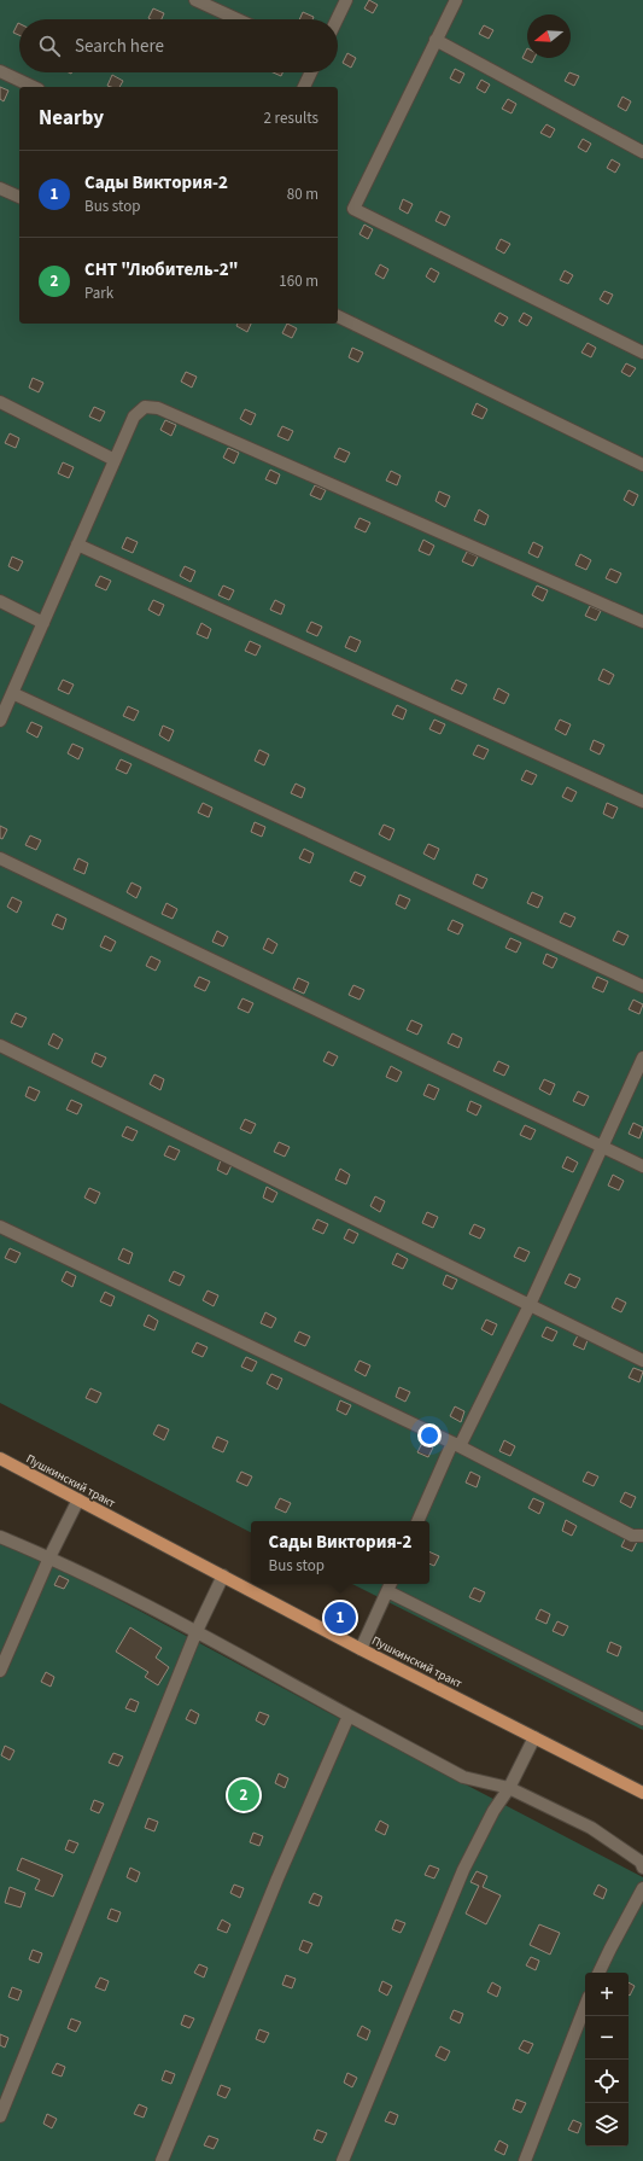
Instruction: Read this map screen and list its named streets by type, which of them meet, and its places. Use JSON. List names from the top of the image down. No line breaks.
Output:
{"streets":{"main road":["Пушкинский тракт"]},"north":"left","page":{"search":"Search here","heading":["Nearby","2 results"],"list":[{"mark":"1","name":"Сады Виктория-2","note":"Bus stop","value":"80 m"},{"mark":"2","name":"СНТ \"Любитель-2\"","note":"Park","value":"160 m"}],"popup":["Сады Виктория-2","Bus stop"],"pins":["1","2"],"map_buttons":["+","−"]}}
